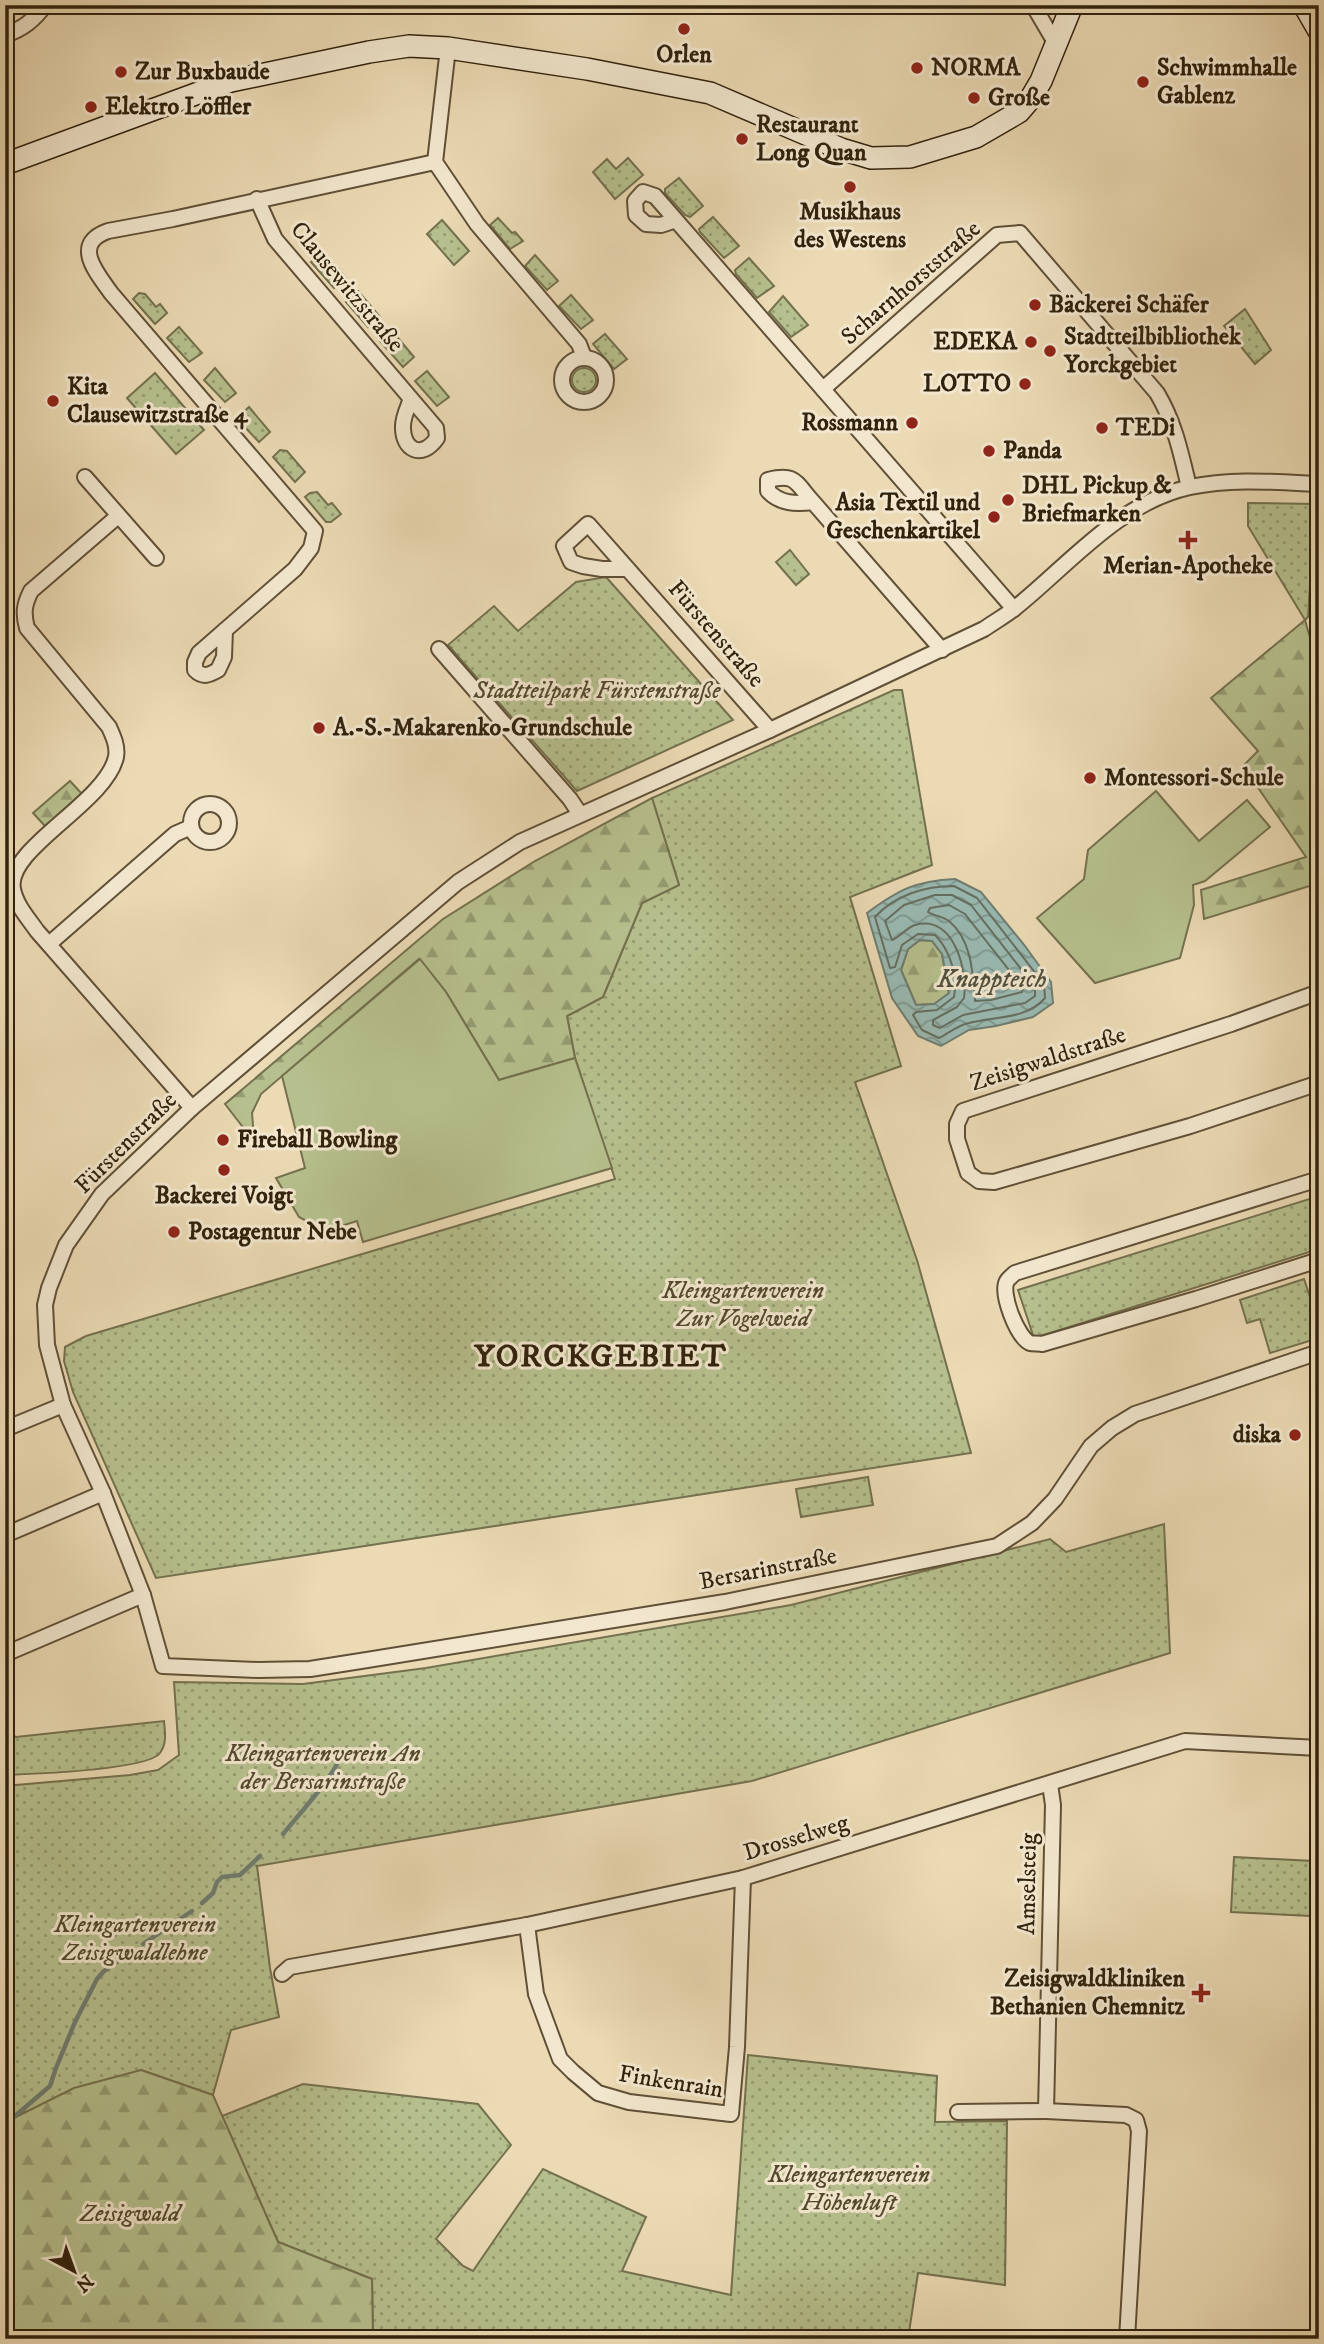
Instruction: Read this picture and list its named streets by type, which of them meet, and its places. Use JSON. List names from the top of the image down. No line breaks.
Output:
{"streets":{"street":["Scharnhorststraße","Clausewitzstraße","Fürstenstraße","Zeisigwaldstraße","Bersarinstraße","Drosselweg","Amselsteig","Finkenrain"]},"crossings":[["Scharnhorststraße","Fürstenstraße"],["Fürstenstraße","Bersarinstraße"],["Drosselweg","Amselsteig"],["Drosselweg","Finkenrain"]],"districts":["YORCKGEBIET"],"water":["Knappteich"],"parks":["Stadtteilpark Fürstenstraße","Kleingartenverein Zur Vogelweid","Kleingartenverein An der Bersarinstraße","Kleingartenverein Zeisigwaldlehne","Kleingartenverein Höhenluft","Zeisigwald"],"places":{"other":["Orlen","NORMA","Zur Buxbaude","Schwimmhalle Gablenz","Große","Elektro Löffler","Restaurant Long Quan","Musikhaus des Westens","Bäckerei Schäfer","EDEKA","Stadtteilbibliothek Yorckgebiet","LOTTO","Kita Clausewitzstraße 4","Rossmann","TEDi","Panda","DHL Pickup & Briefmarken","Asia Textil und Geschenkartikel","A.-S.-Makarenko-Grundschule","Montessori-Schule","Fireball Bowling","Backerei Voigt","Postagentur Nebe","diska"],"health":["Merian-Apotheke","Zeisigwaldkliniken Bethanien Chemnitz"]},"north":"bottom right"}
